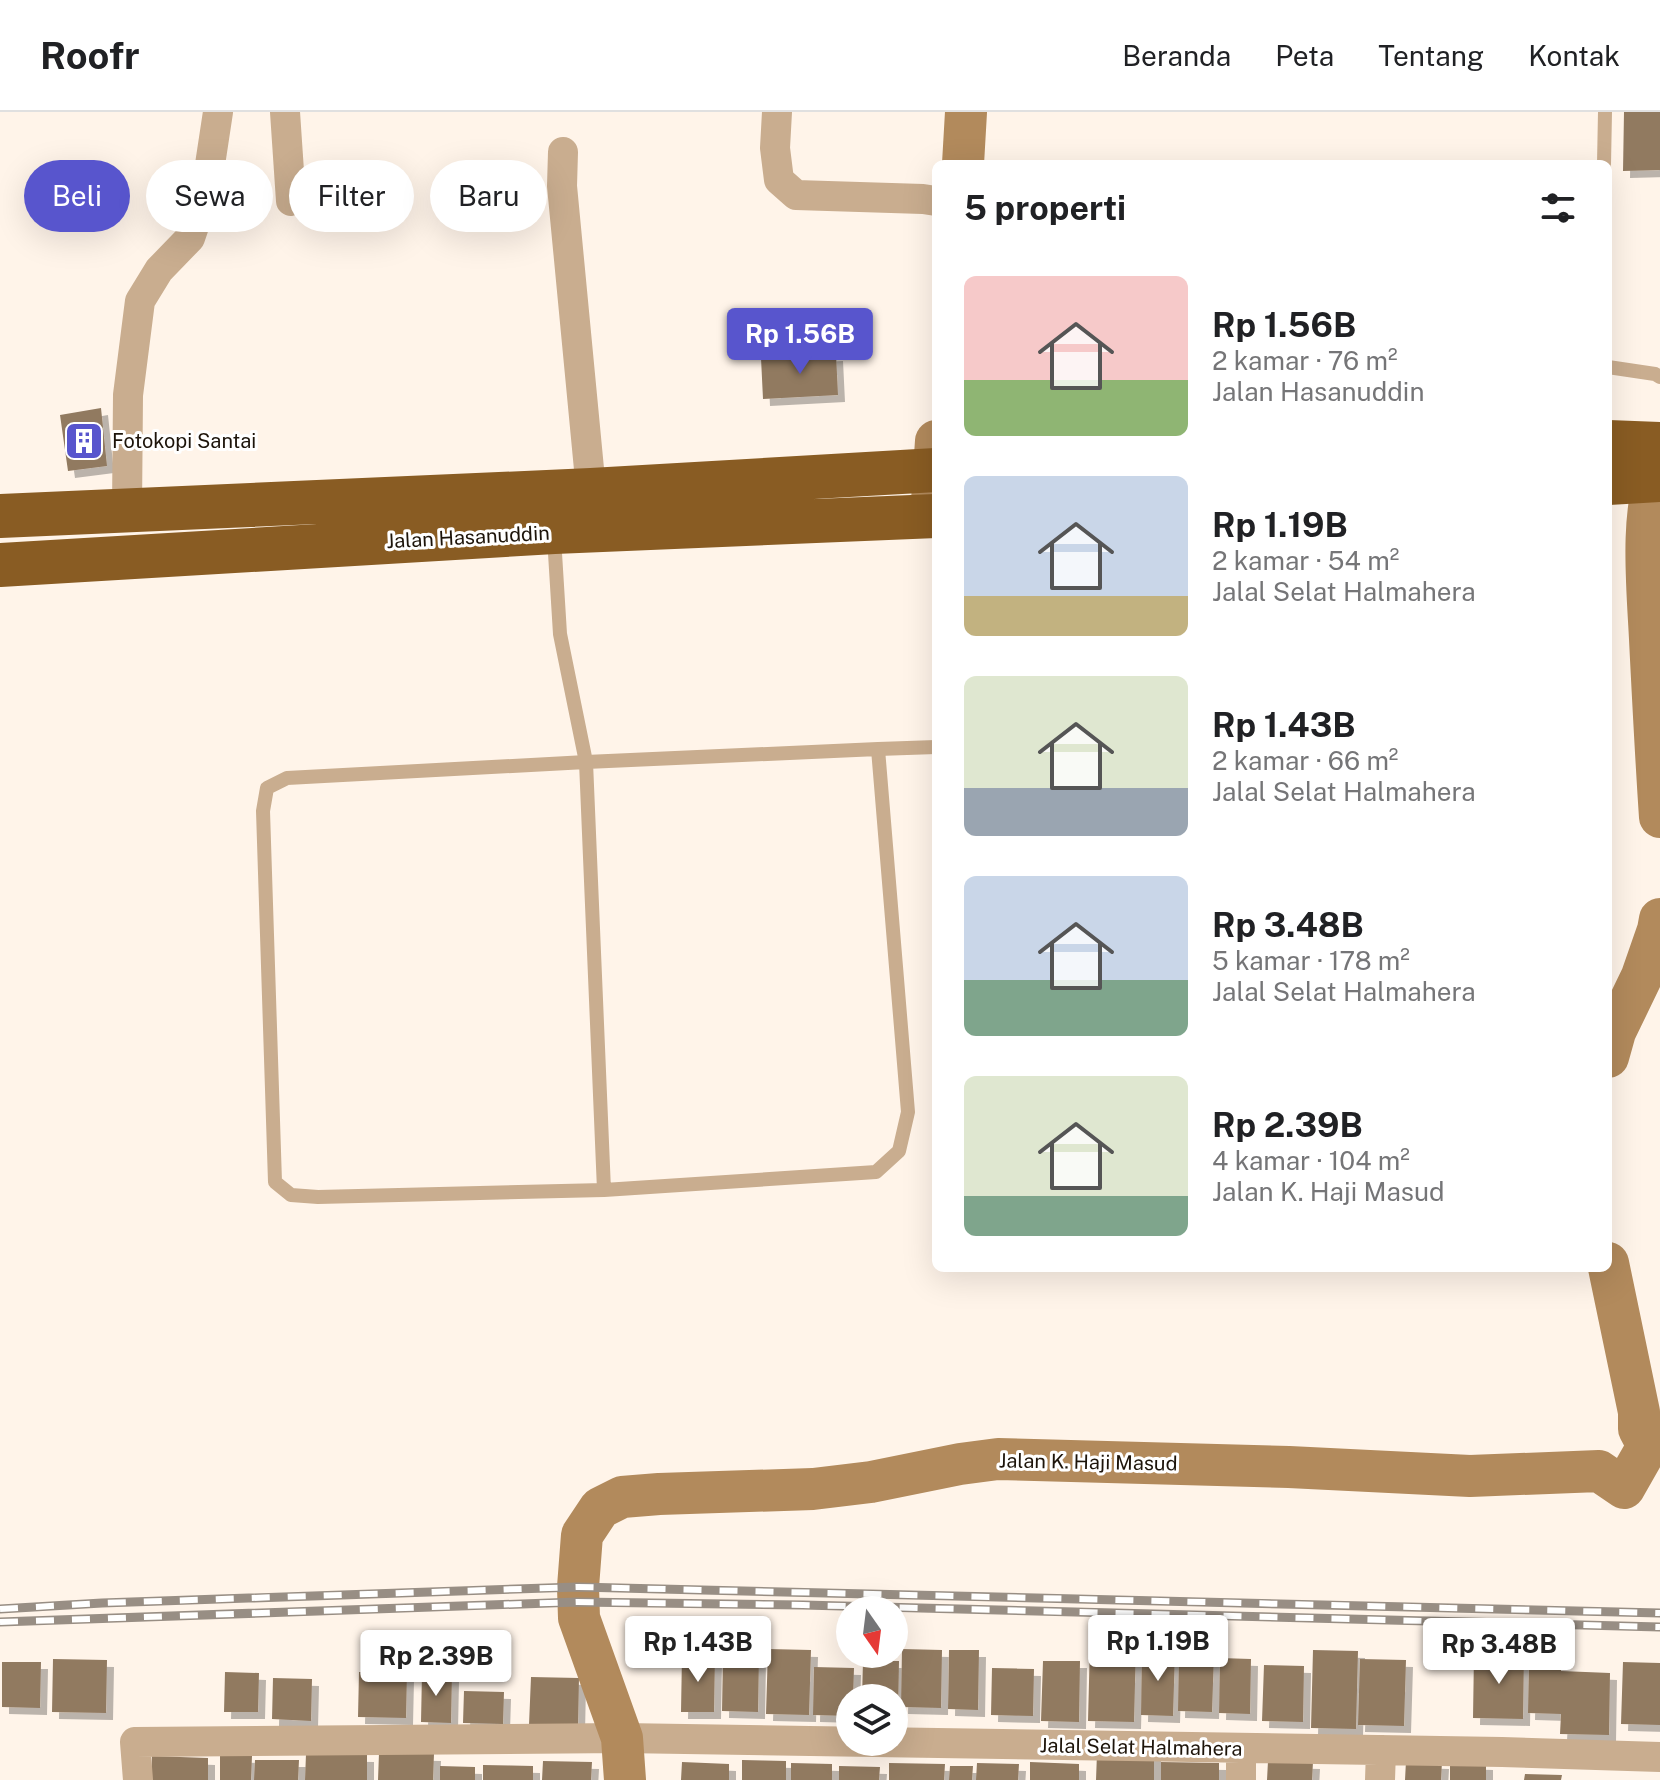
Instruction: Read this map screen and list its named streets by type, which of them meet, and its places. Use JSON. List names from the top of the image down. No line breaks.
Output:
{"streets":{"highway":["Jalan Hasanuddin"],"street":["Jalan K. Haji Masud","Jalal Selat Halmahera"]},"crossings":[["Jalan K. Haji Masud","Jalal Selat Halmahera"]],"places":{"building":["Fotokopi Santai"]},"north":"bottom","page":{"header":"Roofr","nav":["Beranda","Peta","Tentang","Kontak"],"chip":["Beli","Sewa","Filter","Baru"],"heading":"5 properti","list":[{"name":"Rp 1.56B","note":"2 kamar · 76 m² · Jalan Hasanuddin"},{"name":"Rp 1.19B","note":"2 kamar · 54 m² · Jalal Selat Halmahera"},{"name":"Rp 1.43B","note":"2 kamar · 66 m² · Jalal Selat Halmahera"},{"name":"Rp 3.48B","note":"5 kamar · 178 m² · Jalal Selat Halmahera"},{"name":"Rp 2.39B","note":"4 kamar · 104 m² · Jalan K. Haji Masud"}],"price":["Rp 1.56B","Rp 1.19B","Rp 1.43B","Rp 3.48B","Rp 2.39B"]}}
